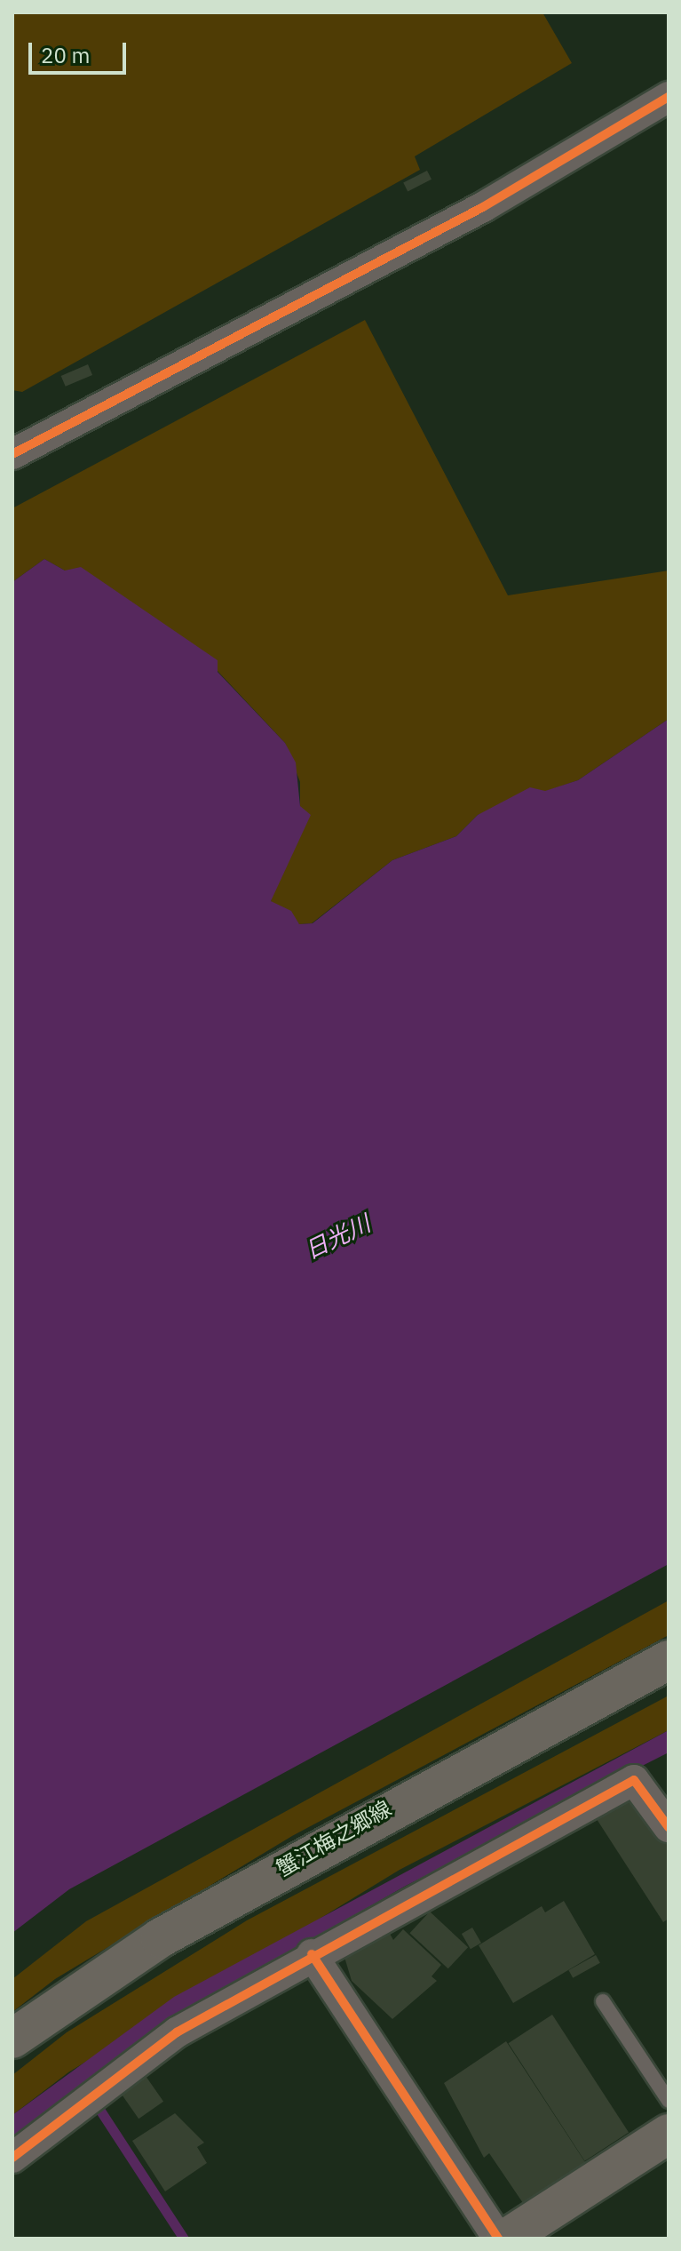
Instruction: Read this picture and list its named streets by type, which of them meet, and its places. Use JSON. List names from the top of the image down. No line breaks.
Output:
{"streets":{"main road":["蟹江梅之郷線"]},"water":["日光川"],"scale_bar":"20 m"}
